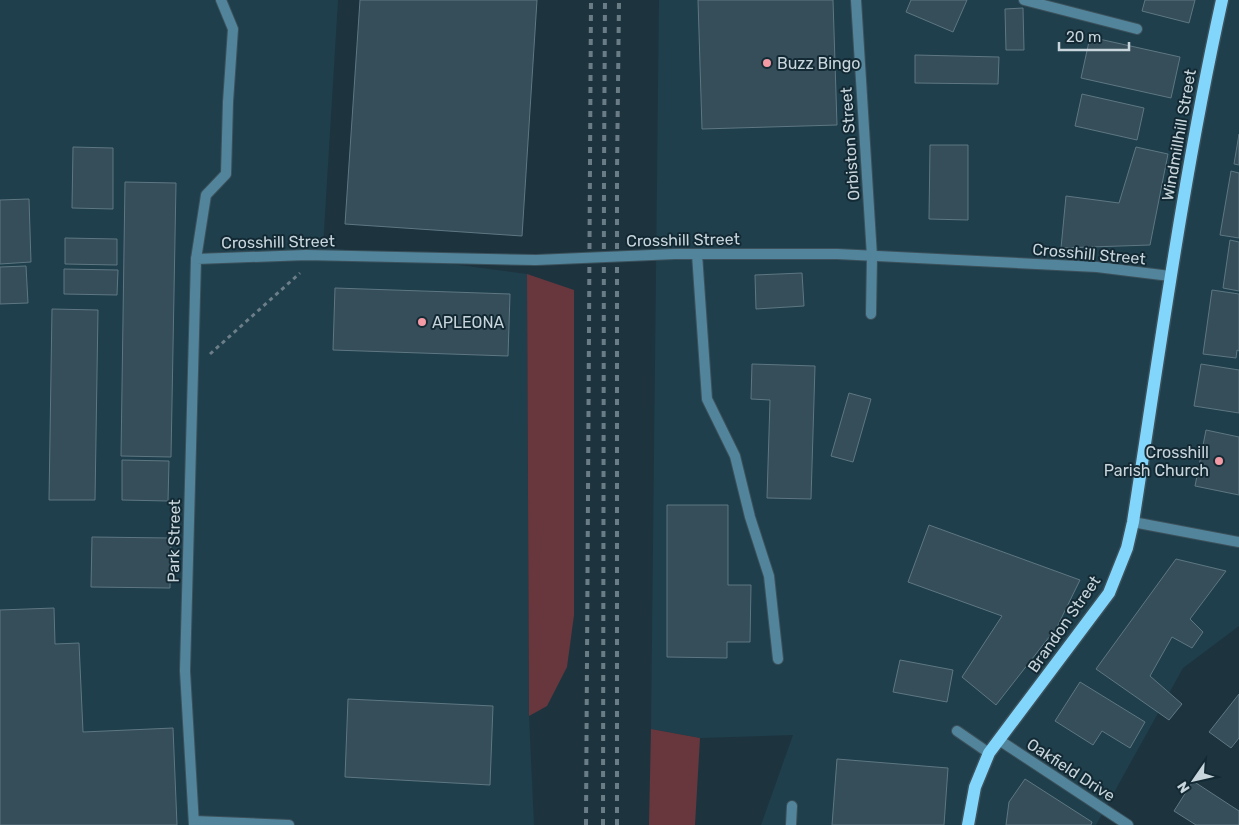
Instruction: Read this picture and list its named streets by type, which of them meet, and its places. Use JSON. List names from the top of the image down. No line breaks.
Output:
{"streets":{"main road":["Windmillhill Street","Brandon Street"],"street":["Orbiston Street","Crosshill Street","Park Street","Oakfield Drive"]},"crossings":[["Windmillhill Street","Crosshill Street"],["Windmillhill Street","Brandon Street"],["Orbiston Street","Crosshill Street"],["Crosshill Street","Park Street"],["Crosshill Street","Brandon Street"],["Brandon Street","Oakfield Drive"]],"places":["Buzz Bingo","APLEONA","Crosshill Parish Church"],"scale_bar":"20 m","north":"bottom left"}
